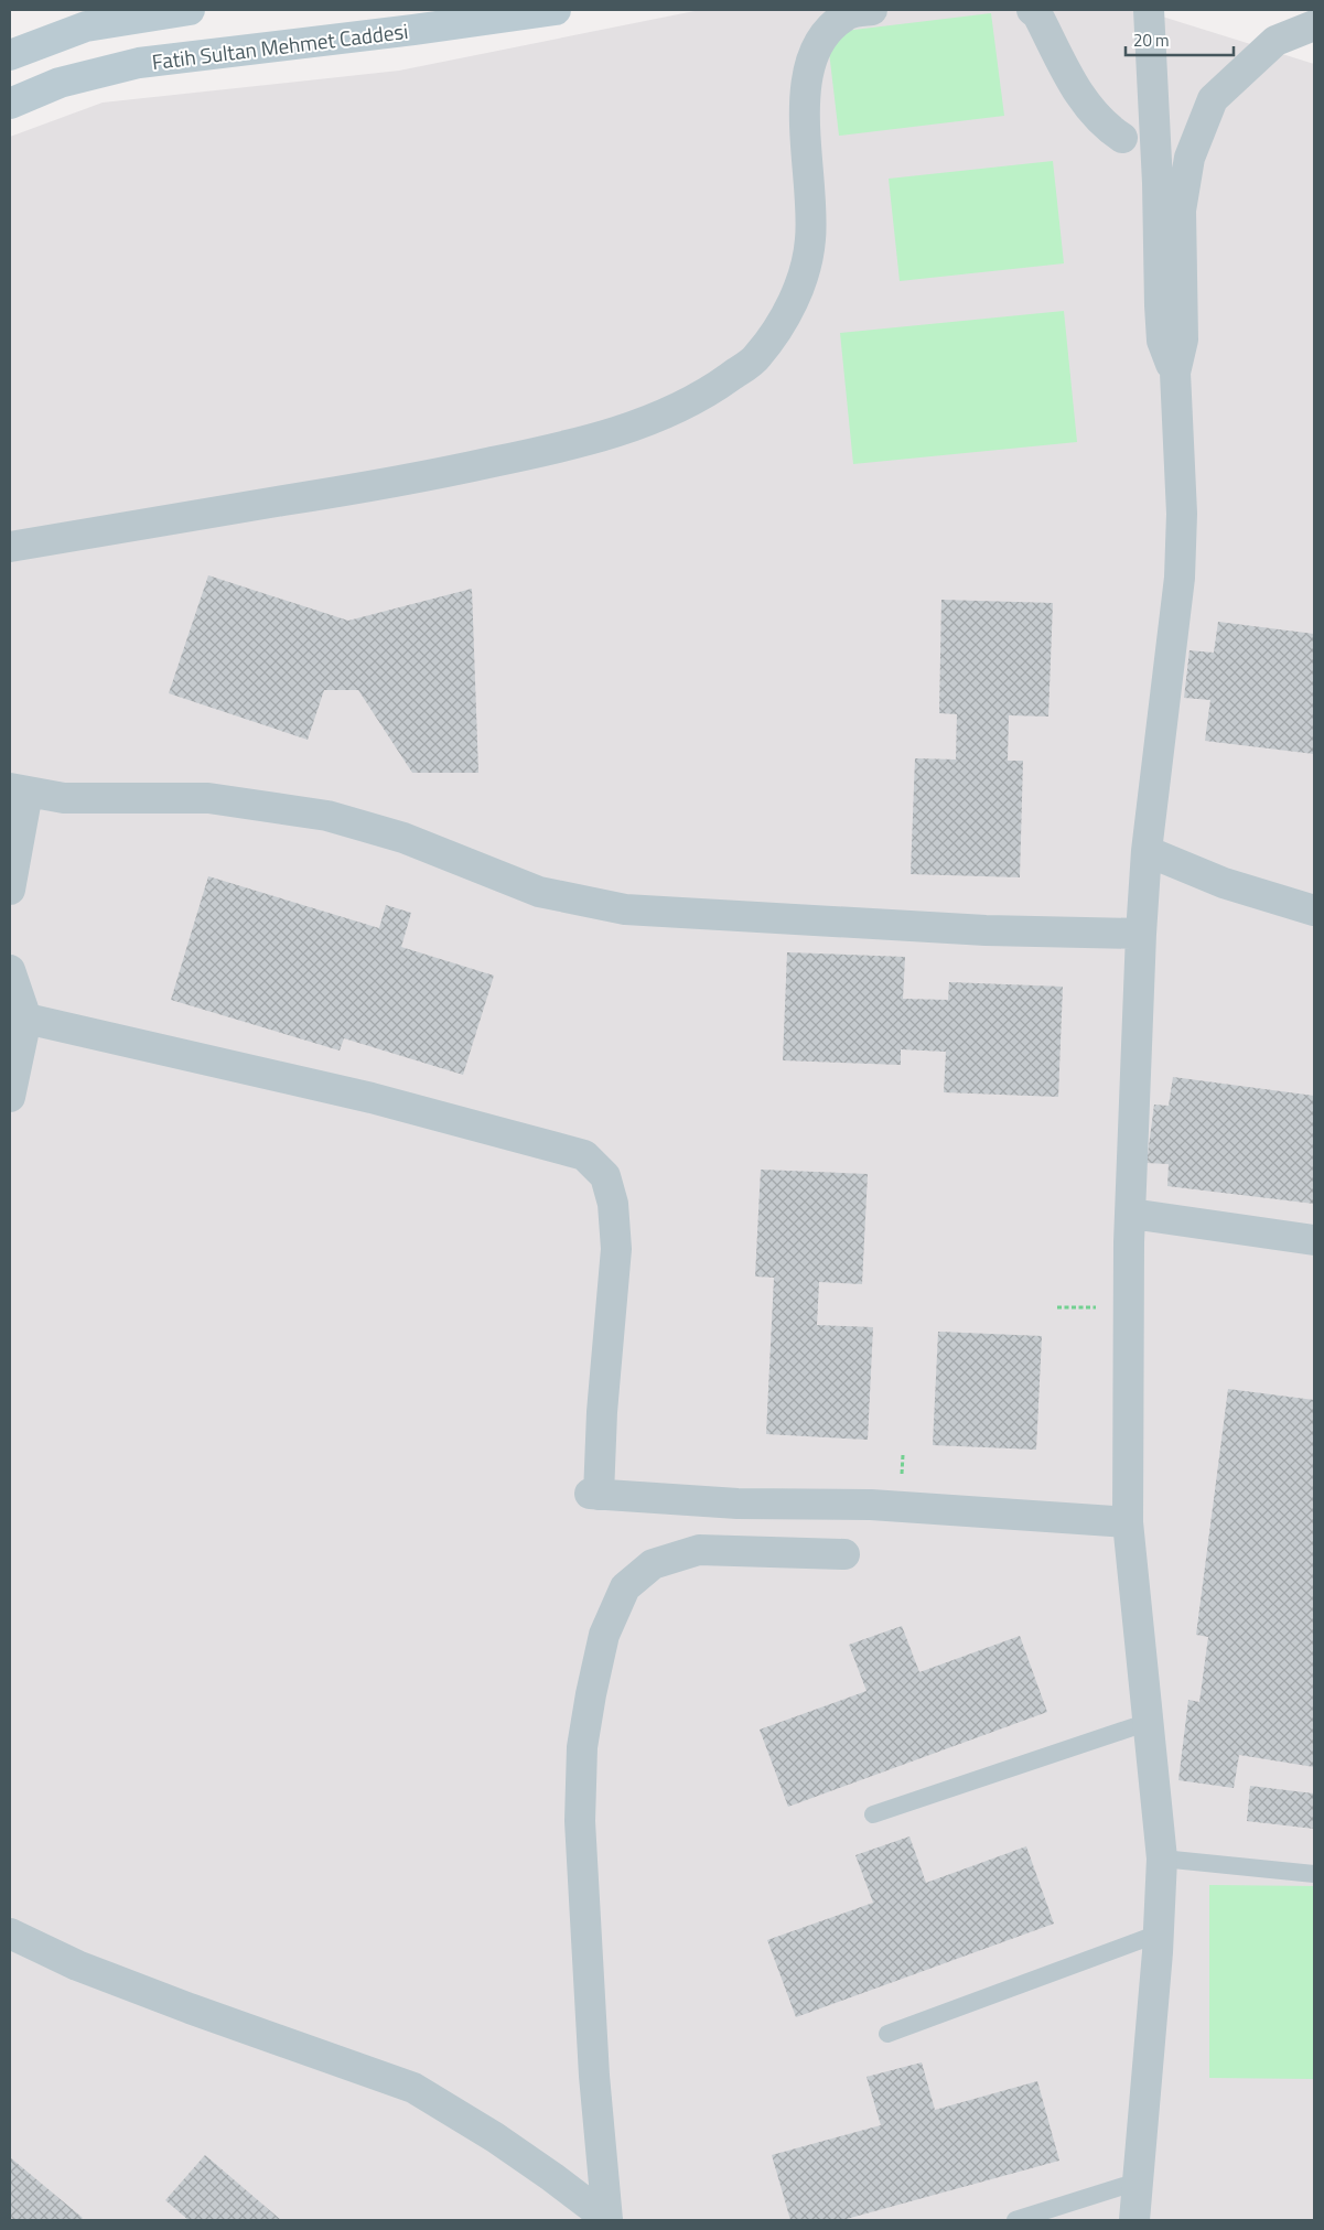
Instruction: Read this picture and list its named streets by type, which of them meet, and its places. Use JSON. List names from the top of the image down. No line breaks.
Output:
{"streets":{"main road":["Fatih Sultan Mehmet Caddesi"]},"scale_bar":"20 m"}
